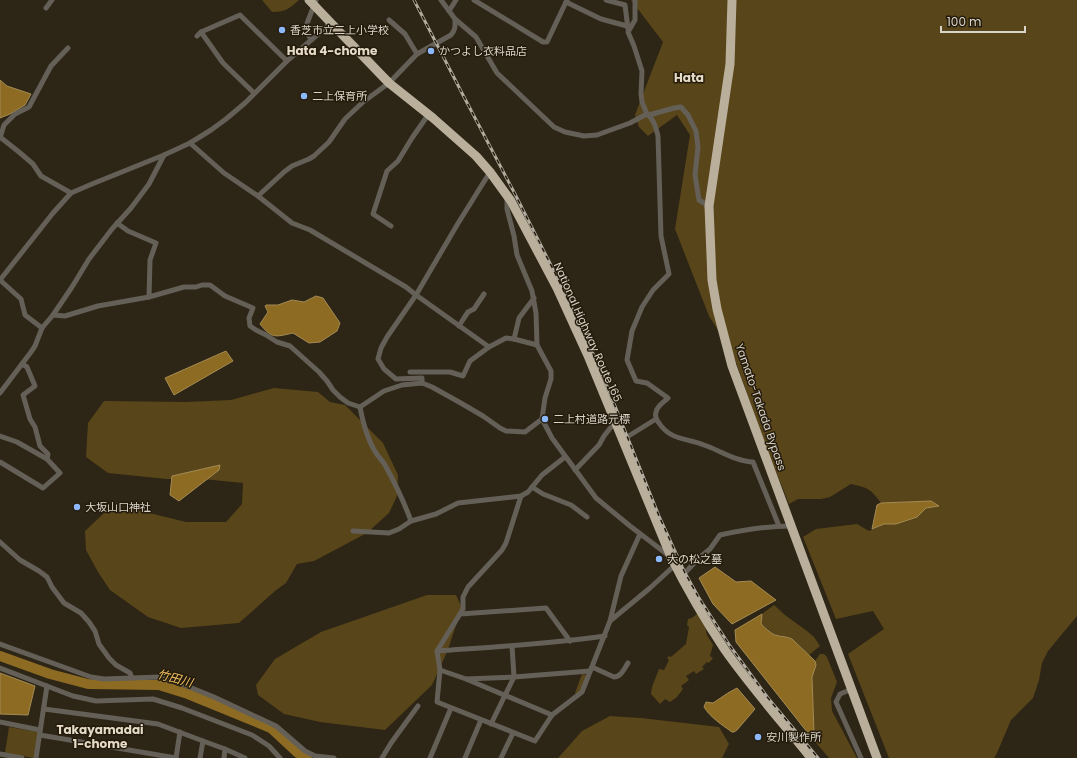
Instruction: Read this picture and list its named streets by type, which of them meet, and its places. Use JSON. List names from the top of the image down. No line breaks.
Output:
{"streets":{"highway":["National Highway Route 165","Yamato-Takada Bypass"]},"districts":["Hata 4-chome","Hata","Takayamadai 1-chome"],"water":["竹田川"],"places":["香芝市立二上小学校","かつよし衣料品店","二上保育所","二上村道路元標","大坂山口神社","大の松之墓","安川製作所"],"scale_bar":"100 m"}
